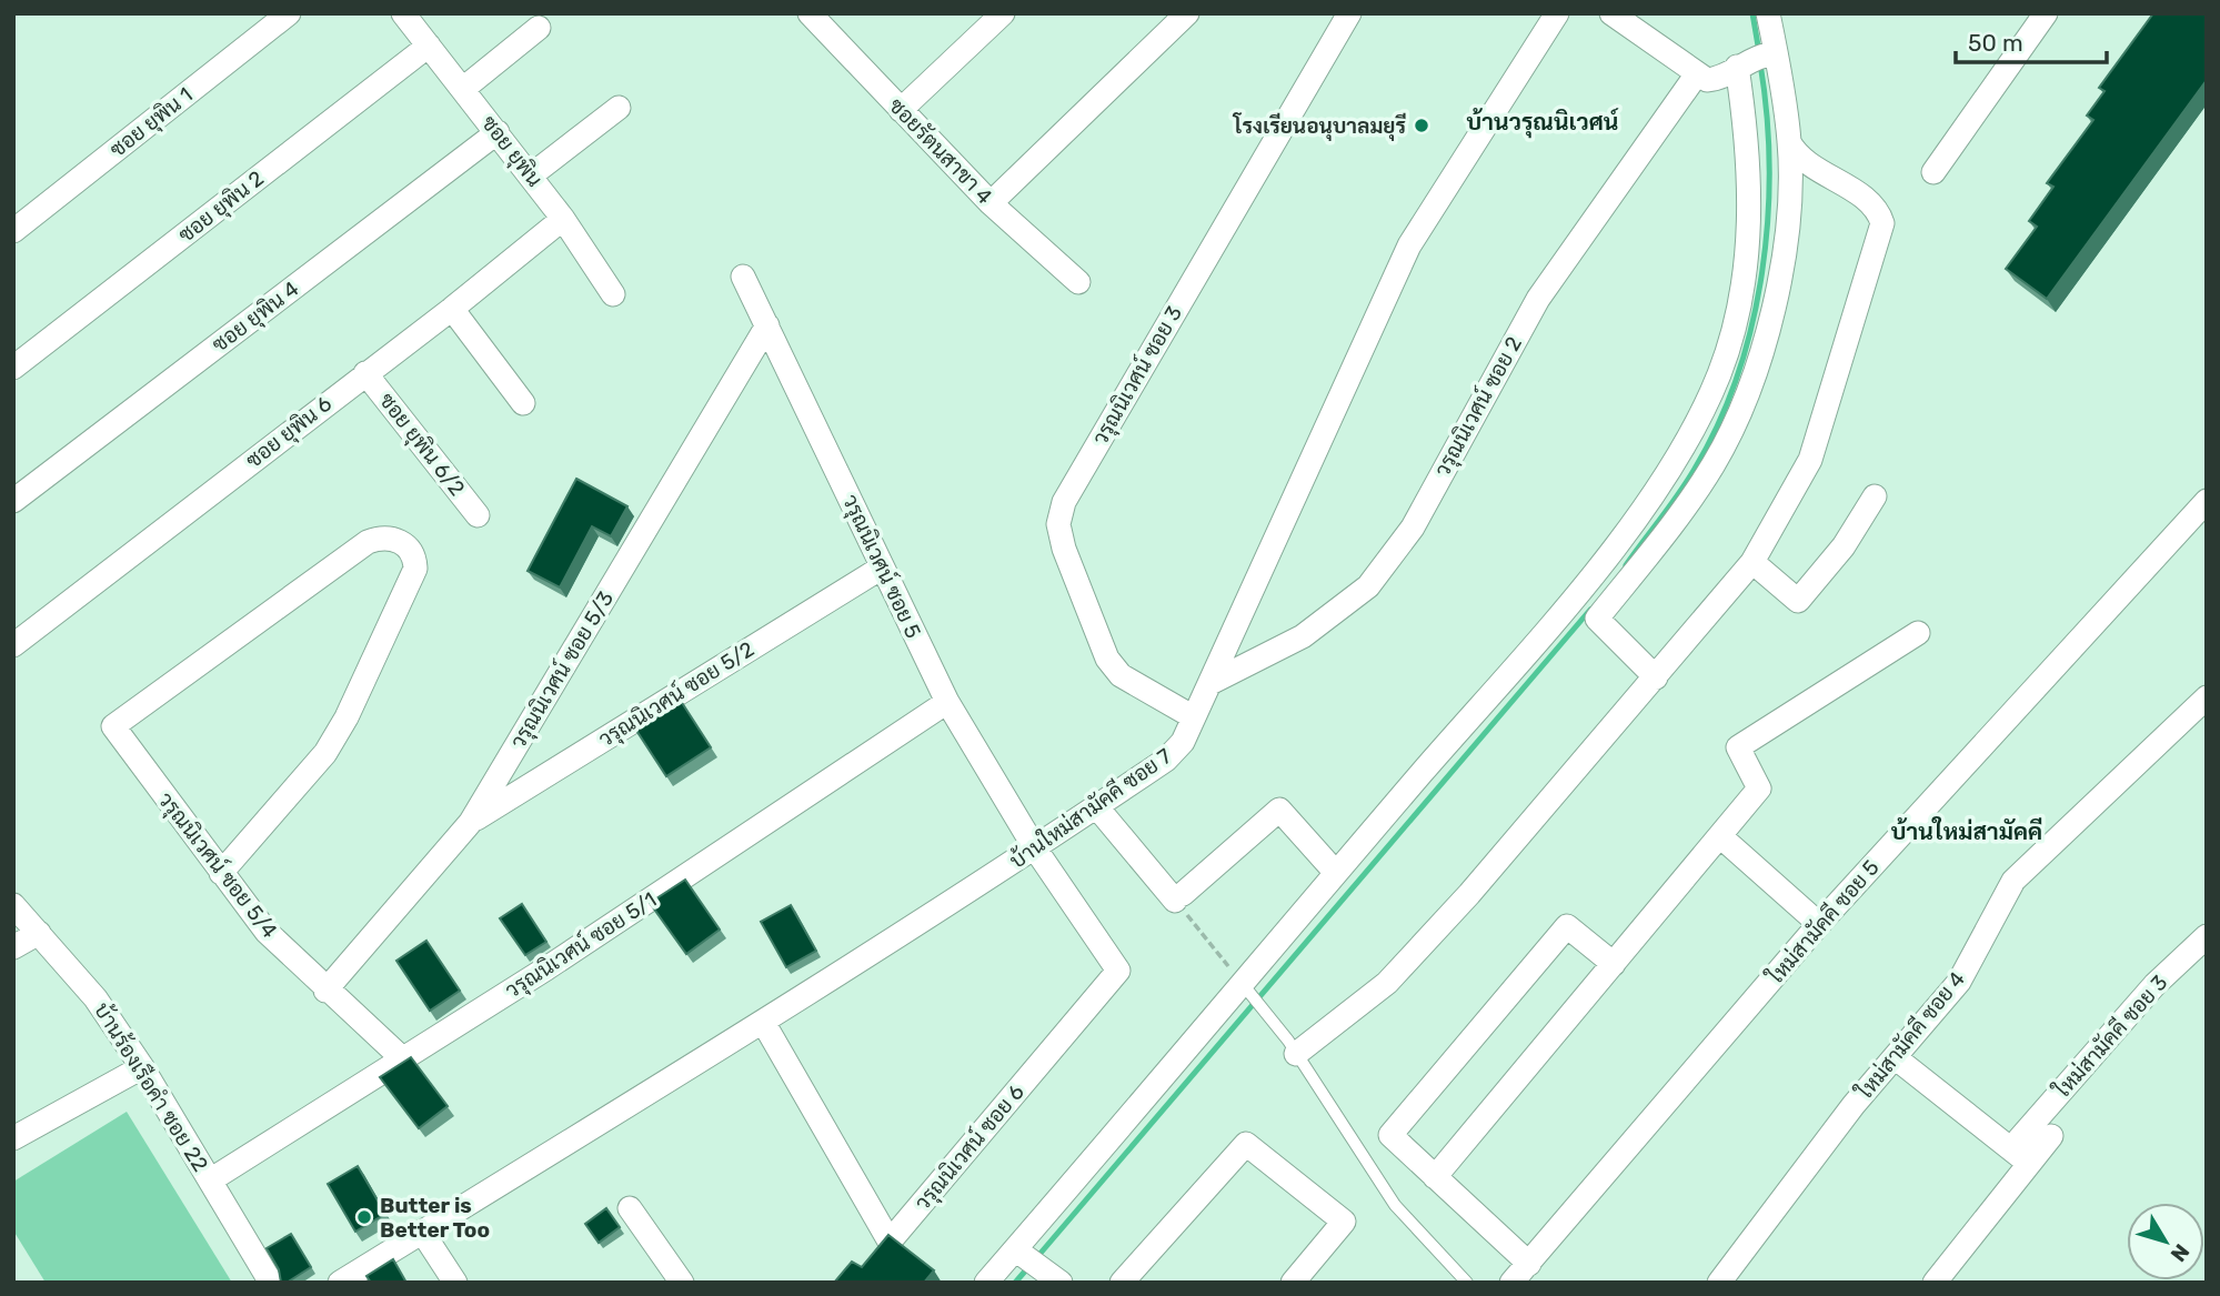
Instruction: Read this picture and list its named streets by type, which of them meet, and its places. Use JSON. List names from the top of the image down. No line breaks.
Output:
{"streets":{"street":["ซอย ยุพิน 1","ซอย ยุพิน","ซอยรัตนสาขา 4","ซอย ยุพิน 2","ซอย ยุพิน 4","วรุณนิเวศน์ ซอย 3","วรุณนิเวศน์ ซอย 2","ซอย ยุพิน 6","ซอย ยุพิน 6/2","วรุณนิเวศน์ ซอย 5","วรุณนิเวศน์ ซอย 5/3","วรุณนิเวศน์ ซอย 5/2","บ้านใหม่สามัคคี ซอย 7","วรุณนิเวศน์ ซอย 5/4","ใหม่สามัคคี ซอย 5","วรุณนิเวศน์ ซอย 5/1","ใหม่สามัคคี ซอย 4","ใหม่สามัคคี ซอย 3","บ้านร้องเรือคำ ซอย 22","วรุณนิเวศน์ ซอย 6"]},"crossings":[["ซอย ยุพิน","ซอย ยุพิน 2"],["ซอย ยุพิน","ซอย ยุพิน 4"],["ซอย ยุพิน","ซอย ยุพิน 6"],["วรุณนิเวศน์ ซอย 3","บ้านใหม่สามัคคี ซอย 7"],["วรุณนิเวศน์ ซอย 2","บ้านใหม่สามัคคี ซอย 7"],["ซอย ยุพิน 6","ซอย ยุพิน 6/2"],["วรุณนิเวศน์ ซอย 5","วรุณนิเวศน์ ซอย 5/3"],["วรุณนิเวศน์ ซอย 5","วรุณนิเวศน์ ซอย 5/2"],["วรุณนิเวศน์ ซอย 5","บ้านใหม่สามัคคี ซอย 7"],["วรุณนิเวศน์ ซอย 5","วรุณนิเวศน์ ซอย 5/1"],["วรุณนิเวศน์ ซอย 5","วรุณนิเวศน์ ซอย 6"],["วรุณนิเวศน์ ซอย 5/3","วรุณนิเวศน์ ซอย 5/2"],["วรุณนิเวศน์ ซอย 5/3","วรุณนิเวศน์ ซอย 5/4"],["บ้านใหม่สามัคคี ซอย 7","วรุณนิเวศน์ ซอย 6"],["วรุณนิเวศน์ ซอย 5/4","วรุณนิเวศน์ ซอย 5/1"],["วรุณนิเวศน์ ซอย 5/1","บ้านร้องเรือคำ ซอย 22"]],"districts":["บ้านวรุณนิเวศน์","บ้านใหม่สามัคคี"],"places":["โรงเรียนอนุบาลมยุรี","Butter is Better Too"],"scale_bar":"50 m","north":"bottom right"}
